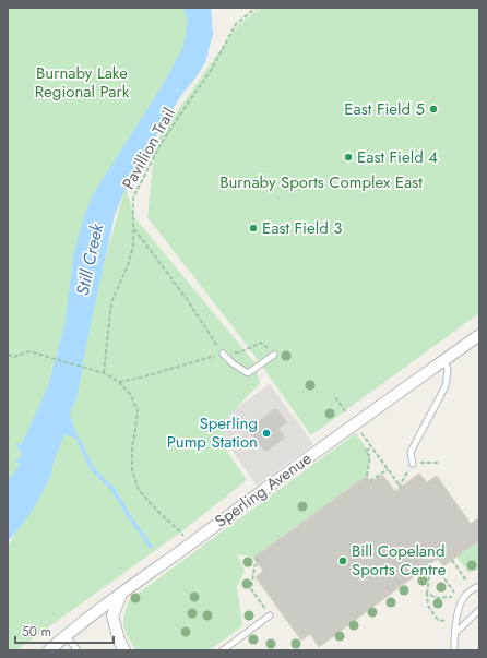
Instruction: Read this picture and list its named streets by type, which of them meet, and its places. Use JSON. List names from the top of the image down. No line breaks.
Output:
{"streets":{"street":["Sperling Avenue"],"path":["Pavillion Trail"]},"water":["Still Creek"],"parks":["Burnaby Lake Regional Park","Burnaby Sports Complex East"],"places":["East Field 5","East Field 4","East Field 3","Sperling Pump Station","Bill Copeland Sports Centre"],"scale_bar":"50 m"}
